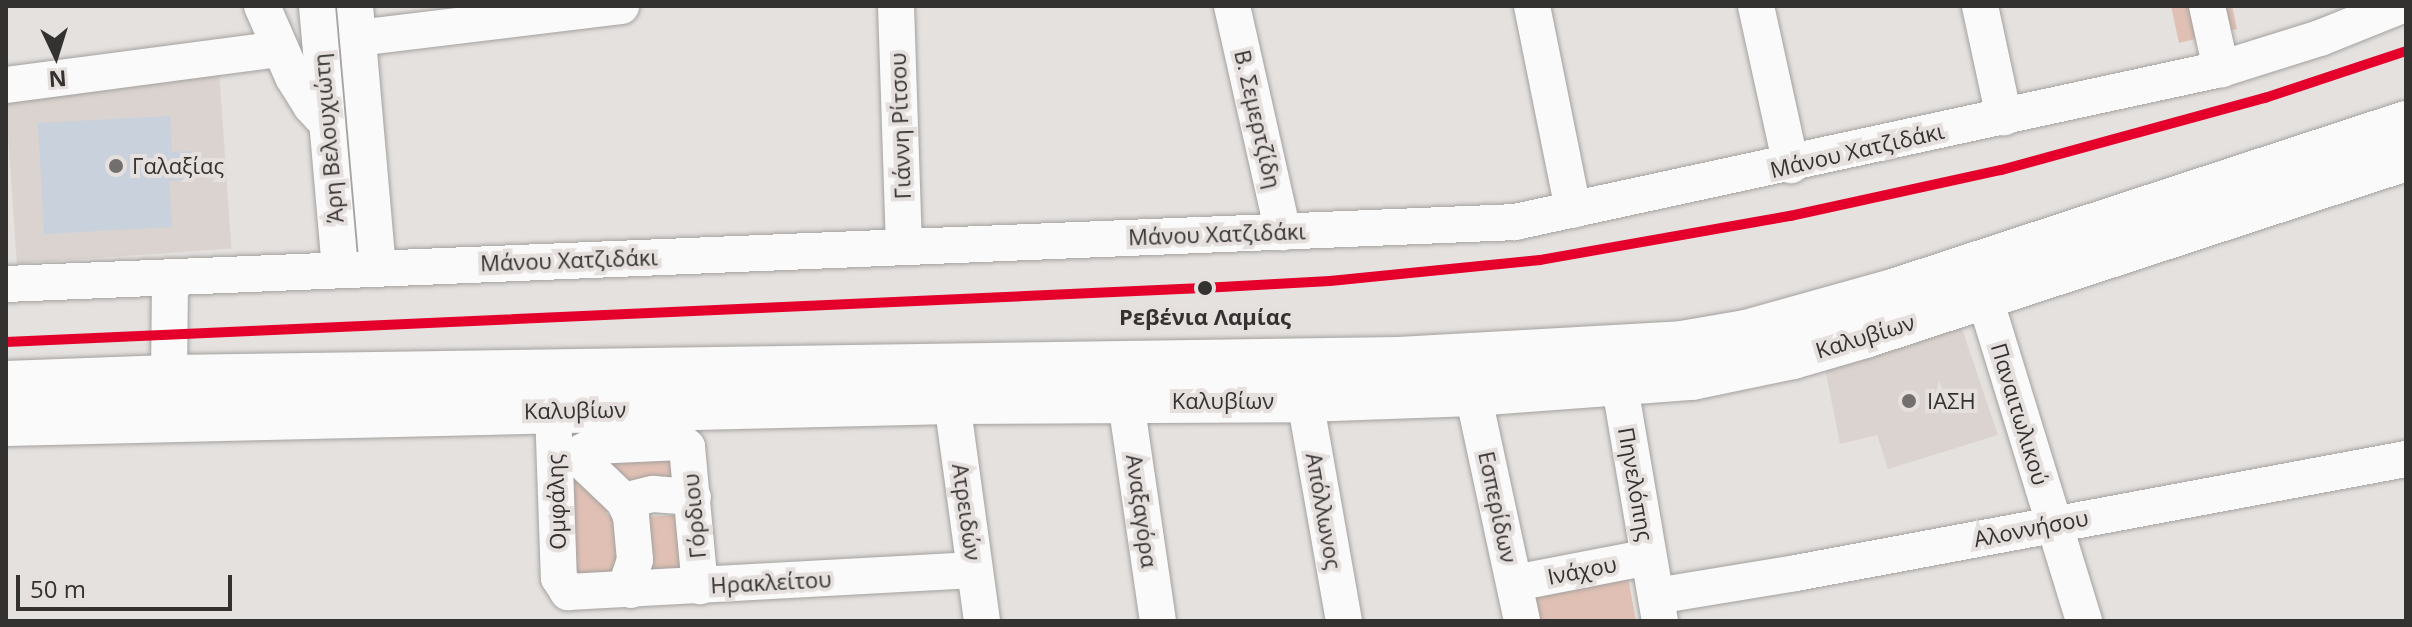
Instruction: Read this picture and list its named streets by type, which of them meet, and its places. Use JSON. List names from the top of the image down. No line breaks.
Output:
{"streets":{"main road":["Καλυβίων"],"street":["Β. Σεμερτζίδη","Γιάννη Ρίτσου","Άρη Βελουχιώτη","Μάνου Χατζιδάκι","Παναιτωλικού","Πηνελόπης","Ομφάλης","Εσπερίδων","Αναξαγόρα","Απόλλωνος","Ατρειδών","Γόρδιου","Αλοννήσου","Ινάχου","Ηρακλείτου"]},"crossings":[["Β. Σεμερτζίδη","Μάνου Χατζιδάκι"],["Γιάννη Ρίτσου","Μάνου Χατζιδάκι"],["Άρη Βελουχιώτη","Μάνου Χατζιδάκι"],["Καλυβίων","Παναιτωλικού"],["Καλυβίων","Πηνελόπης"],["Καλυβίων","Ομφάλης"],["Καλυβίων","Εσπερίδων"],["Καλυβίων","Αναξαγόρα"],["Καλυβίων","Απόλλωνος"],["Καλυβίων","Ατρειδών"],["Παναιτωλικού","Αλοννήσου"],["Πηνελόπης","Αλοννήσου"],["Πηνελόπης","Ινάχου"],["Ομφάλης","Ηρακλείτου"],["Εσπερίδων","Ινάχου"],["Ατρειδών","Ηρακλείτου"],["Γόρδιου","Ηρακλείτου"]],"places":["Γαλαξίας","Ρεβένια Λαμίας","ΙΑΣΗ"],"scale_bar":"50 m","north":"bottom"}
